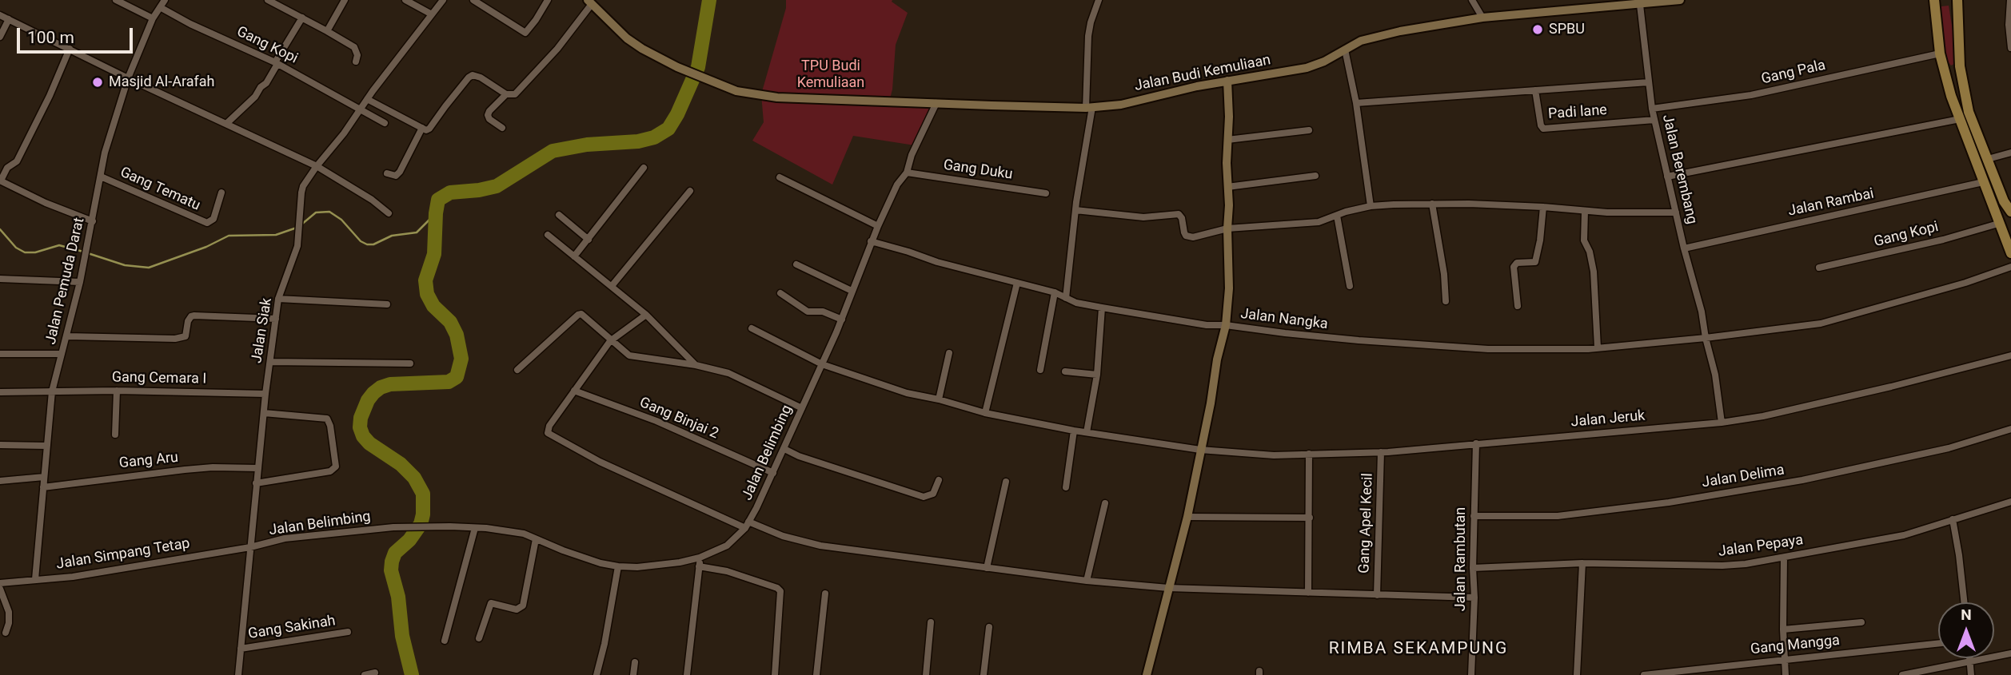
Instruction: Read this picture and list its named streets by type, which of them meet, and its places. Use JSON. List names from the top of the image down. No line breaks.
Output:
{"streets":{"street":["Gang Kopi","Gang Pala","Jalan Budi Kemuliaan","Padi lane","Jalan Berembang","Gang Duku","Gang Tematu","Jalan Rambai","Jalan Pemuda Darat","Jalan Nangka","Jalan Siak","Gang Cemara I","Gang Binjai 2","Jalan Jeruk","Jalan Belimbing","Gang Aru","Jalan Delima","Gang Apel Kecil","Jalan Pepaya","Jalan Simpang Tetap","Jalan Rambutan","Gang Sakinah","Gang Mangga"]},"crossings":[["Gang Kopi","Jalan Pemuda Darat"],["Gang Kopi","Jalan Siak"],["Gang Pala","Jalan Berembang"],["Jalan Budi Kemuliaan","Jalan Berembang"],["Jalan Budi Kemuliaan","Jalan Belimbing"],["Padi lane","Jalan Berembang"],["Jalan Berembang","Jalan Rambai"],["Jalan Berembang","Jalan Nangka"],["Jalan Berembang","Jalan Jeruk"],["Gang Duku","Jalan Belimbing"],["Gang Tematu","Jalan Pemuda Darat"],["Jalan Pemuda Darat","Gang Cemara I"],["Jalan Pemuda Darat","Gang Aru"],["Jalan Pemuda Darat","Jalan Simpang Tetap"],["Jalan Nangka","Jalan Belimbing"],["Jalan Siak","Gang Cemara I"],["Jalan Siak","Jalan Belimbing"],["Jalan Siak","Gang Aru"],["Jalan Siak","Jalan Simpang Tetap"],["Jalan Siak","Gang Sakinah"],["Gang Binjai 2","Jalan Belimbing"],["Jalan Jeruk","Jalan Belimbing"],["Jalan Jeruk","Gang Apel Kecil"],["Jalan Jeruk","Jalan Rambutan"],["Jalan Belimbing","Jalan Simpang Tetap"],["Jalan Delima","Jalan Rambutan"],["Jalan Pepaya","Jalan Rambutan"]],"districts":["RIMBA SEKAMPUNG"],"parks":["TPU Budi Kemuliaan"],"places":["SPBU","Masjid Al-Arafah"],"scale_bar":"100 m","north":"top"}
